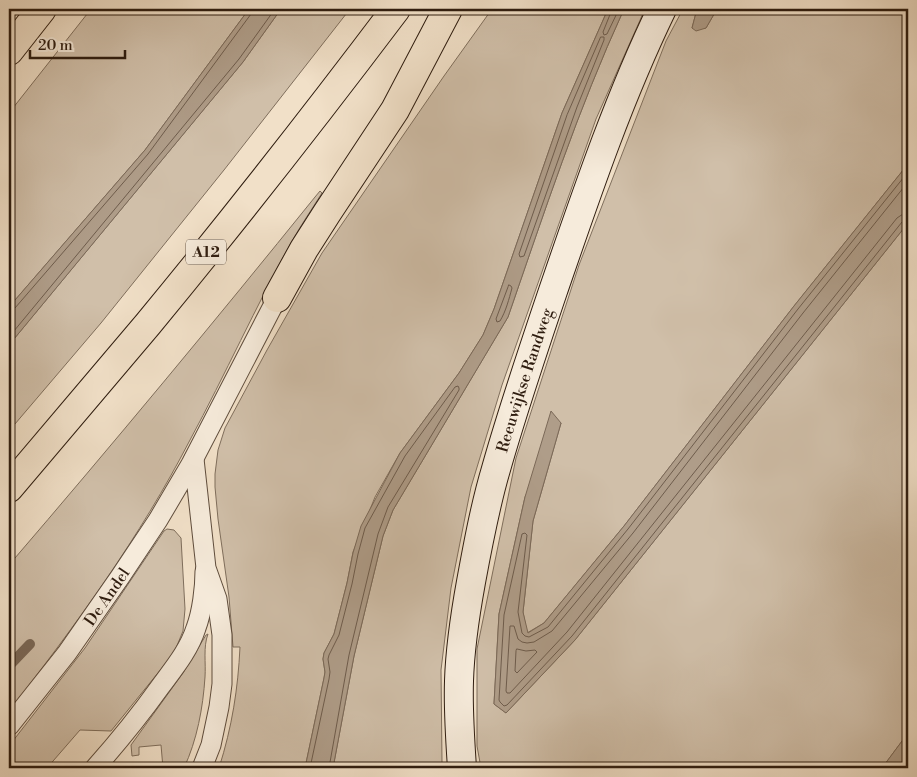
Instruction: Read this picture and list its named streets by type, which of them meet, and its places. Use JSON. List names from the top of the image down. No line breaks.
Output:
{"streets":{"highway":["A12"],"main road":["Reeuwijkse Randweg"],"lane":["De Andel"]},"scale_bar":"20 m"}
